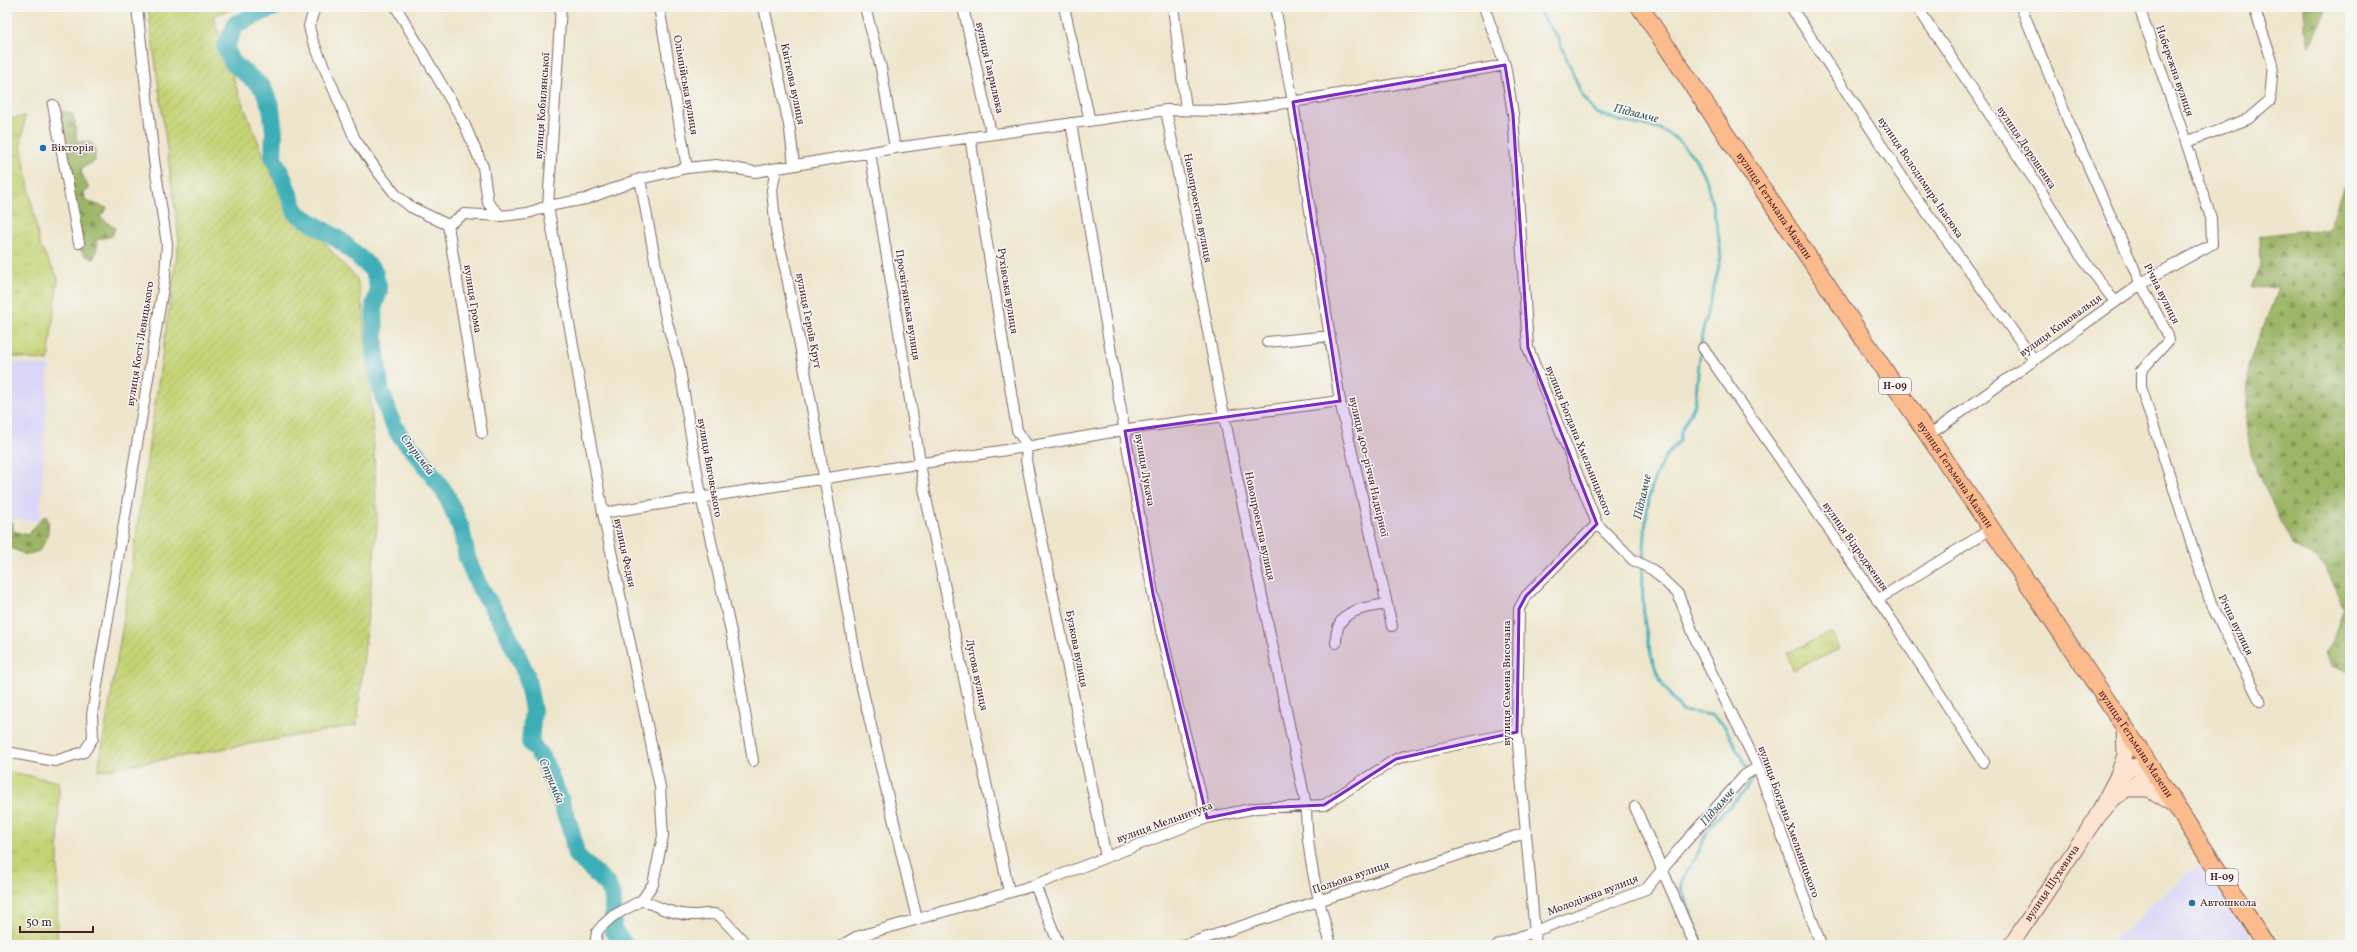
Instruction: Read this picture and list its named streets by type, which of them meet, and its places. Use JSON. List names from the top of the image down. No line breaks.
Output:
{"streets":{"main road":["вулиця Гетьмана Мазепи","Н-09","вулиця Шухевича"],"street":["вулиця Гаврилюка","Набережна вулиця","Квіткова вулиця","Олімпійська вулиця","вулиця Кобилянської","вулиця Дорошенка","вулиця Володимира Івасюка","Новопроектна вулиця","Рухівська вулиця","Річна вулиця","вулиця Грома","Просвітянська вулиця","вулиця Героїв Крут","вулиця Коновальця","вулиця Кості Левицького","вулиця Богдана Хмельницького","вулиця 400-річчя Надвірної","вулиця Виговського","вулиця Лукача","вулиця Відродження","вулиця Федяя","Бузкова вулиця","Лугова вулиця","вулиця Семена Височана","вулиця Мельничука","Польова вулиця","Молодіжна вулиця"]},"crossings":[["Набережна вулиця","вулиця Коновальця"],["вулиця Кобилянської","вулиця Федяя"],["вулиця Дорошенка","вулиця Коновальця"],["вулиця Володимира Івасюка","вулиця Коновальця"],["вулиця Гетьмана Мазепи","вулиця Коновальця"],["Новопроектна вулиця","вулиця Мельничука"],["Новопроектна вулиця","Польова вулиця"],["Рухівська вулиця","Бузкова вулиця"],["Річна вулиця","вулиця Коновальця"],["Просвітянська вулиця","Лугова вулиця"],["вулиця Героїв Крут","вулиця Мельничука"],["вулиця Богдана Хмельницького","вулиця Семена Височана"],["вулиця Богдана Хмельницького","Молодіжна вулиця"],["вулиця Лукача","вулиця Мельничука"],["Бузкова вулиця","вулиця Мельничука"],["Лугова вулиця","вулиця Мельничука"],["вулиця Семена Височана","вулиця Мельничука"],["вулиця Семена Височана","Польова вулиця"],["вулиця Семена Височана","Молодіжна вулиця"]],"water":["Підзамче","Стримба"],"places":["Вікторія","Автошкола"],"scale_bar":"50 m"}
